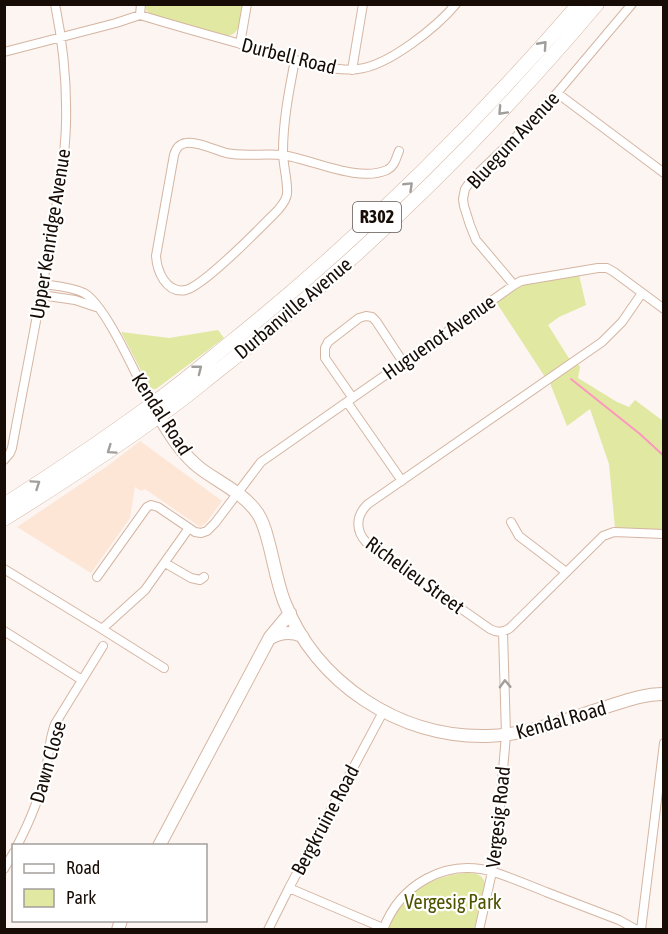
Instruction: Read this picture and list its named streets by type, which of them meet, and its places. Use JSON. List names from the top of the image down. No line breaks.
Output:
{"streets":{"main road":["R302","Durbanville Avenue"],"street":["Durbell Road","Bluegum Avenue","Upper Kenridge Avenue","Huguenot Avenue","Kendal Road","Richelieu Street","Dawn Close","Vergesig Road","Bergkruine Road"]},"crossings":[["Bluegum Avenue","Huguenot Avenue"],["Upper Kenridge Avenue","Kendal Road"],["Durbanville Avenue","Kendal Road"],["Huguenot Avenue","Kendal Road"],["Huguenot Avenue","Richelieu Street"],["Kendal Road","Vergesig Road"],["Kendal Road","Bergkruine Road"],["Richelieu Street","Vergesig Road"]],"parks":["Vergesig Park"],"legend":["Road","Park"]}
